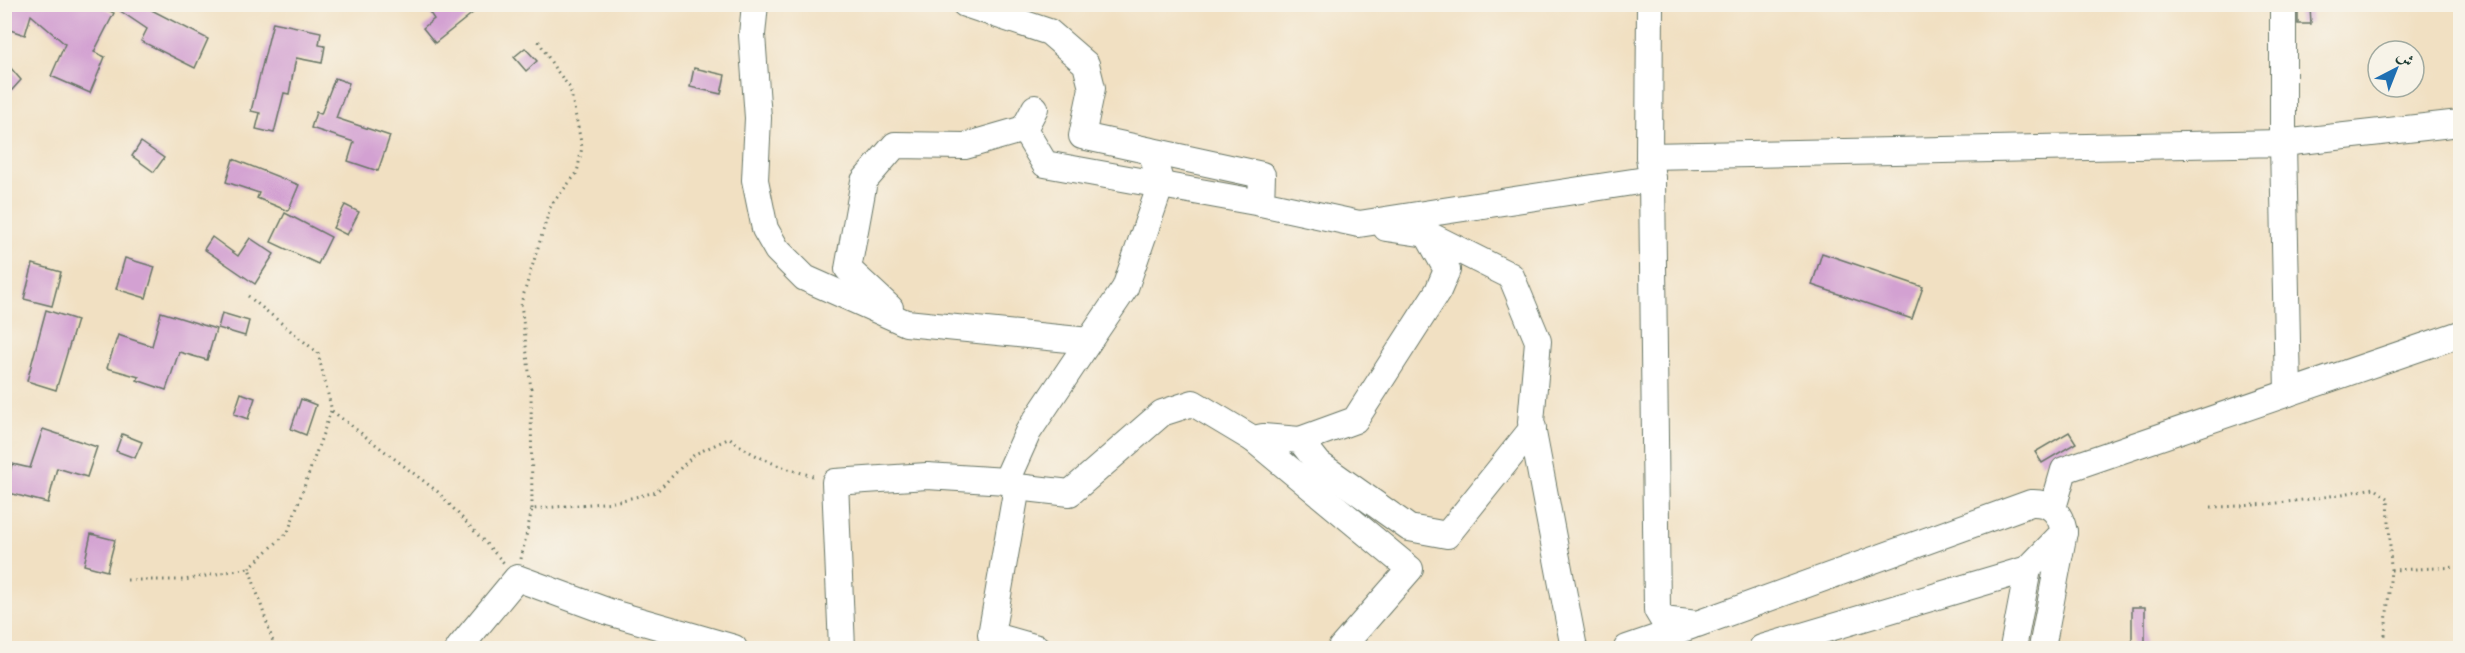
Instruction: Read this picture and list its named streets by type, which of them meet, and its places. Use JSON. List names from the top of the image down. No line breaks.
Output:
{"north":"top right"}
